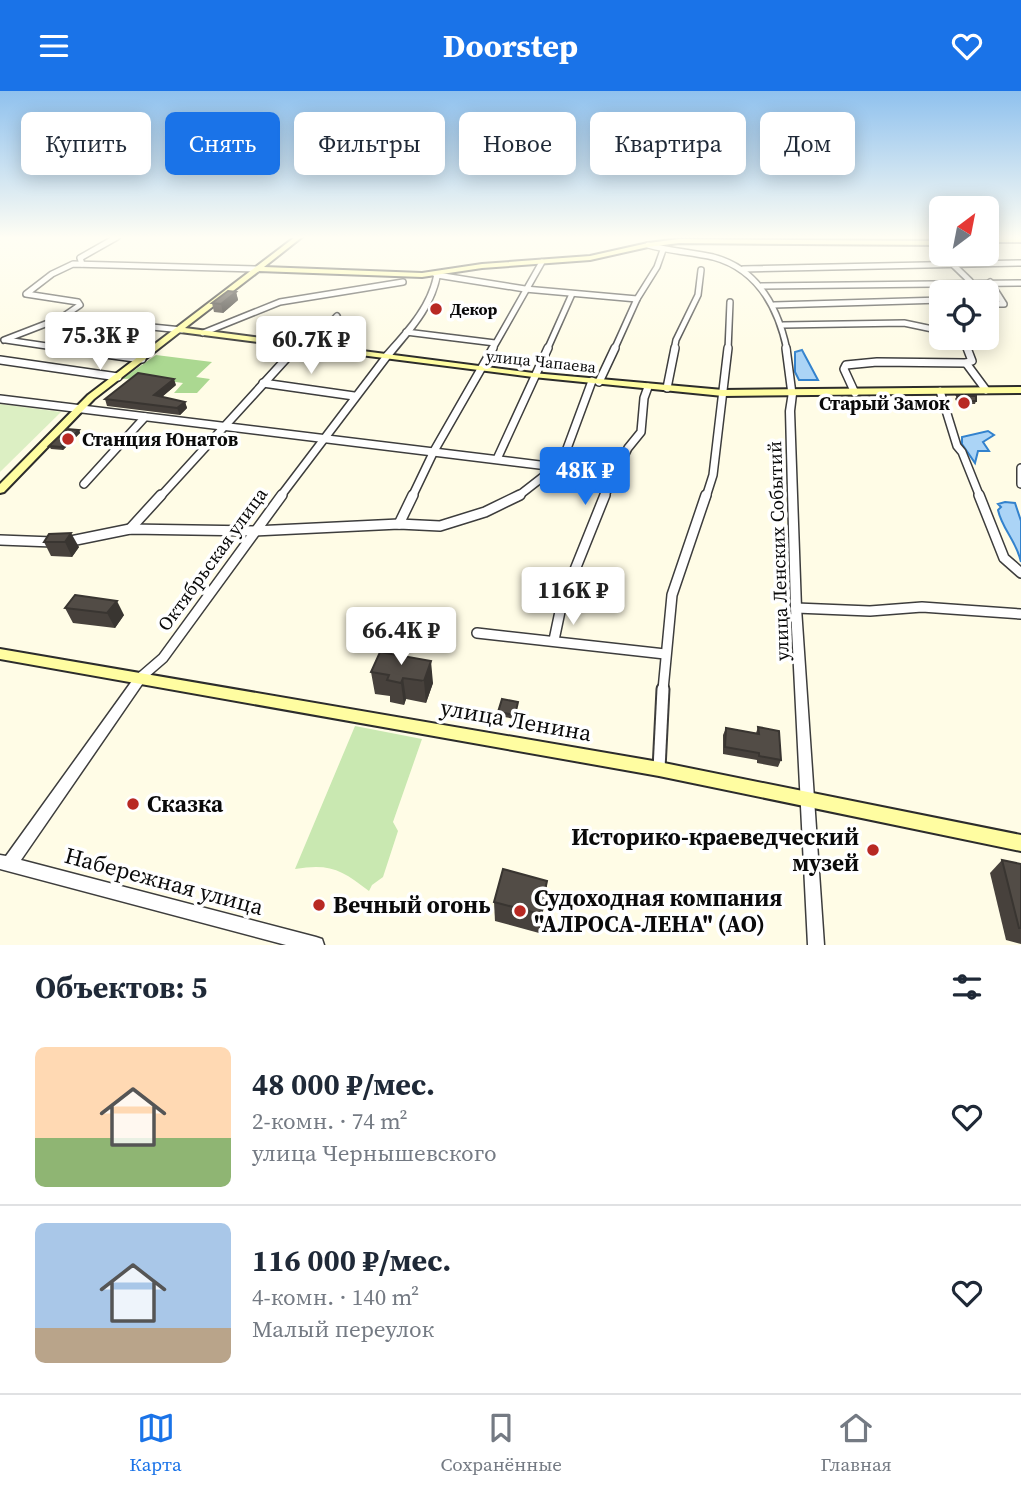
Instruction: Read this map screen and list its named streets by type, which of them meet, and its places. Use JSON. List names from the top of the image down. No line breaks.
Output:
{"streets":{"main road":["улица Чапаева","улица Ленина"],"street":["улица Ленских Событий","Октябрьская улица","Набережная улица"]},"crossings":[["улица Чапаева","улица Ленских Событий"],["улица Чапаева","Октябрьская улица"],["улица Ленских Событий","улица Ленина"],["Октябрьская улица","улица Ленина"],["Октябрьская улица","Набережная улица"]],"places":["Декор","Старый Замок","Станция Юнатов","Сказка","Историко-краеведческий музей","Вечный огонь","Судоходная компания \"АЛРОСА-ЛЕНА\" (АО)"],"north":"top right","page":{"header":"Doorstep","chip":["Купить","Снять","Фильтры","Новое","Квартира","Дом"],"price":["75.3K ₽","60.7K ₽","48K ₽","116K ₽","66.4K ₽"],"heading":"Объектов: 5","list":[{"name":"48 000 ₽/мес.","note":"2-комн. · 74 m² · улица Чернышевского"},{"name":"116 000 ₽/мес.","note":"4-комн. · 140 m² · Малый переулок"}],"tabs":["Карта","Сохранённые","Главная"]}}
